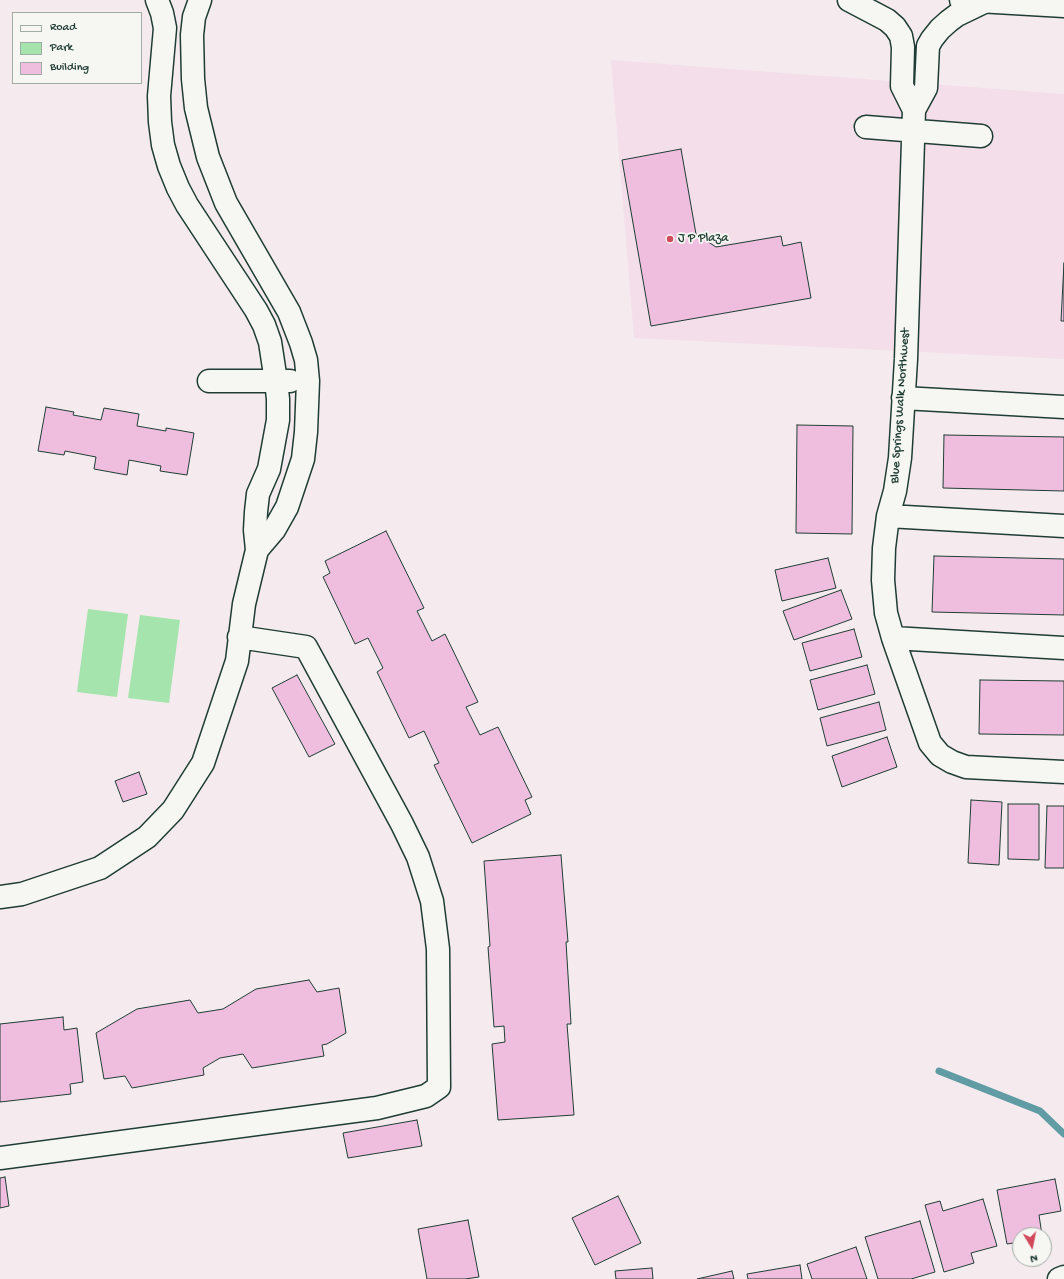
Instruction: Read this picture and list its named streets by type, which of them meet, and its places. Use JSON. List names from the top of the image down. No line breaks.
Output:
{"streets":{"street":["Blue Springs Walk Northwest"]},"places":["J P Plaza"],"legend":["Road","Park","Building"],"north":"bottom"}
